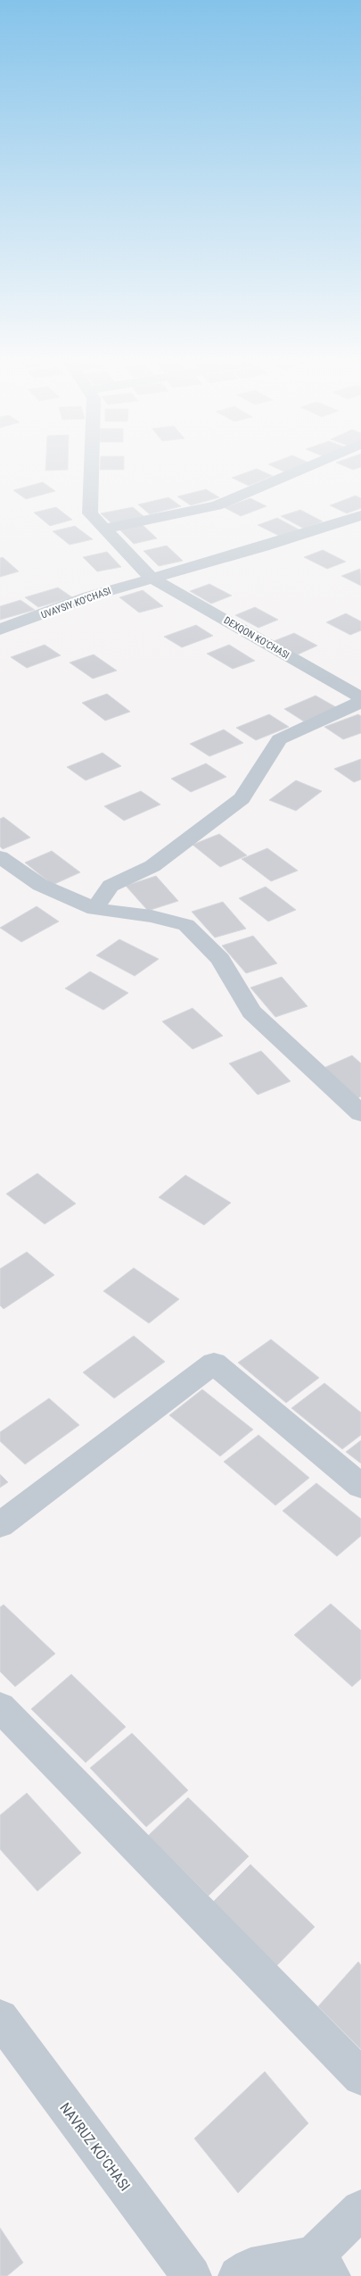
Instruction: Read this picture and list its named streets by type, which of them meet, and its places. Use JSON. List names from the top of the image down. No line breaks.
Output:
{"streets":{"street":["UVAYSIY KO'CHASI","DEXQON KO'CHASI","NAVRUZ KO'CHASI"]},"crossings":[["UVAYSIY KO'CHASI","DEXQON KO'CHASI"]]}
